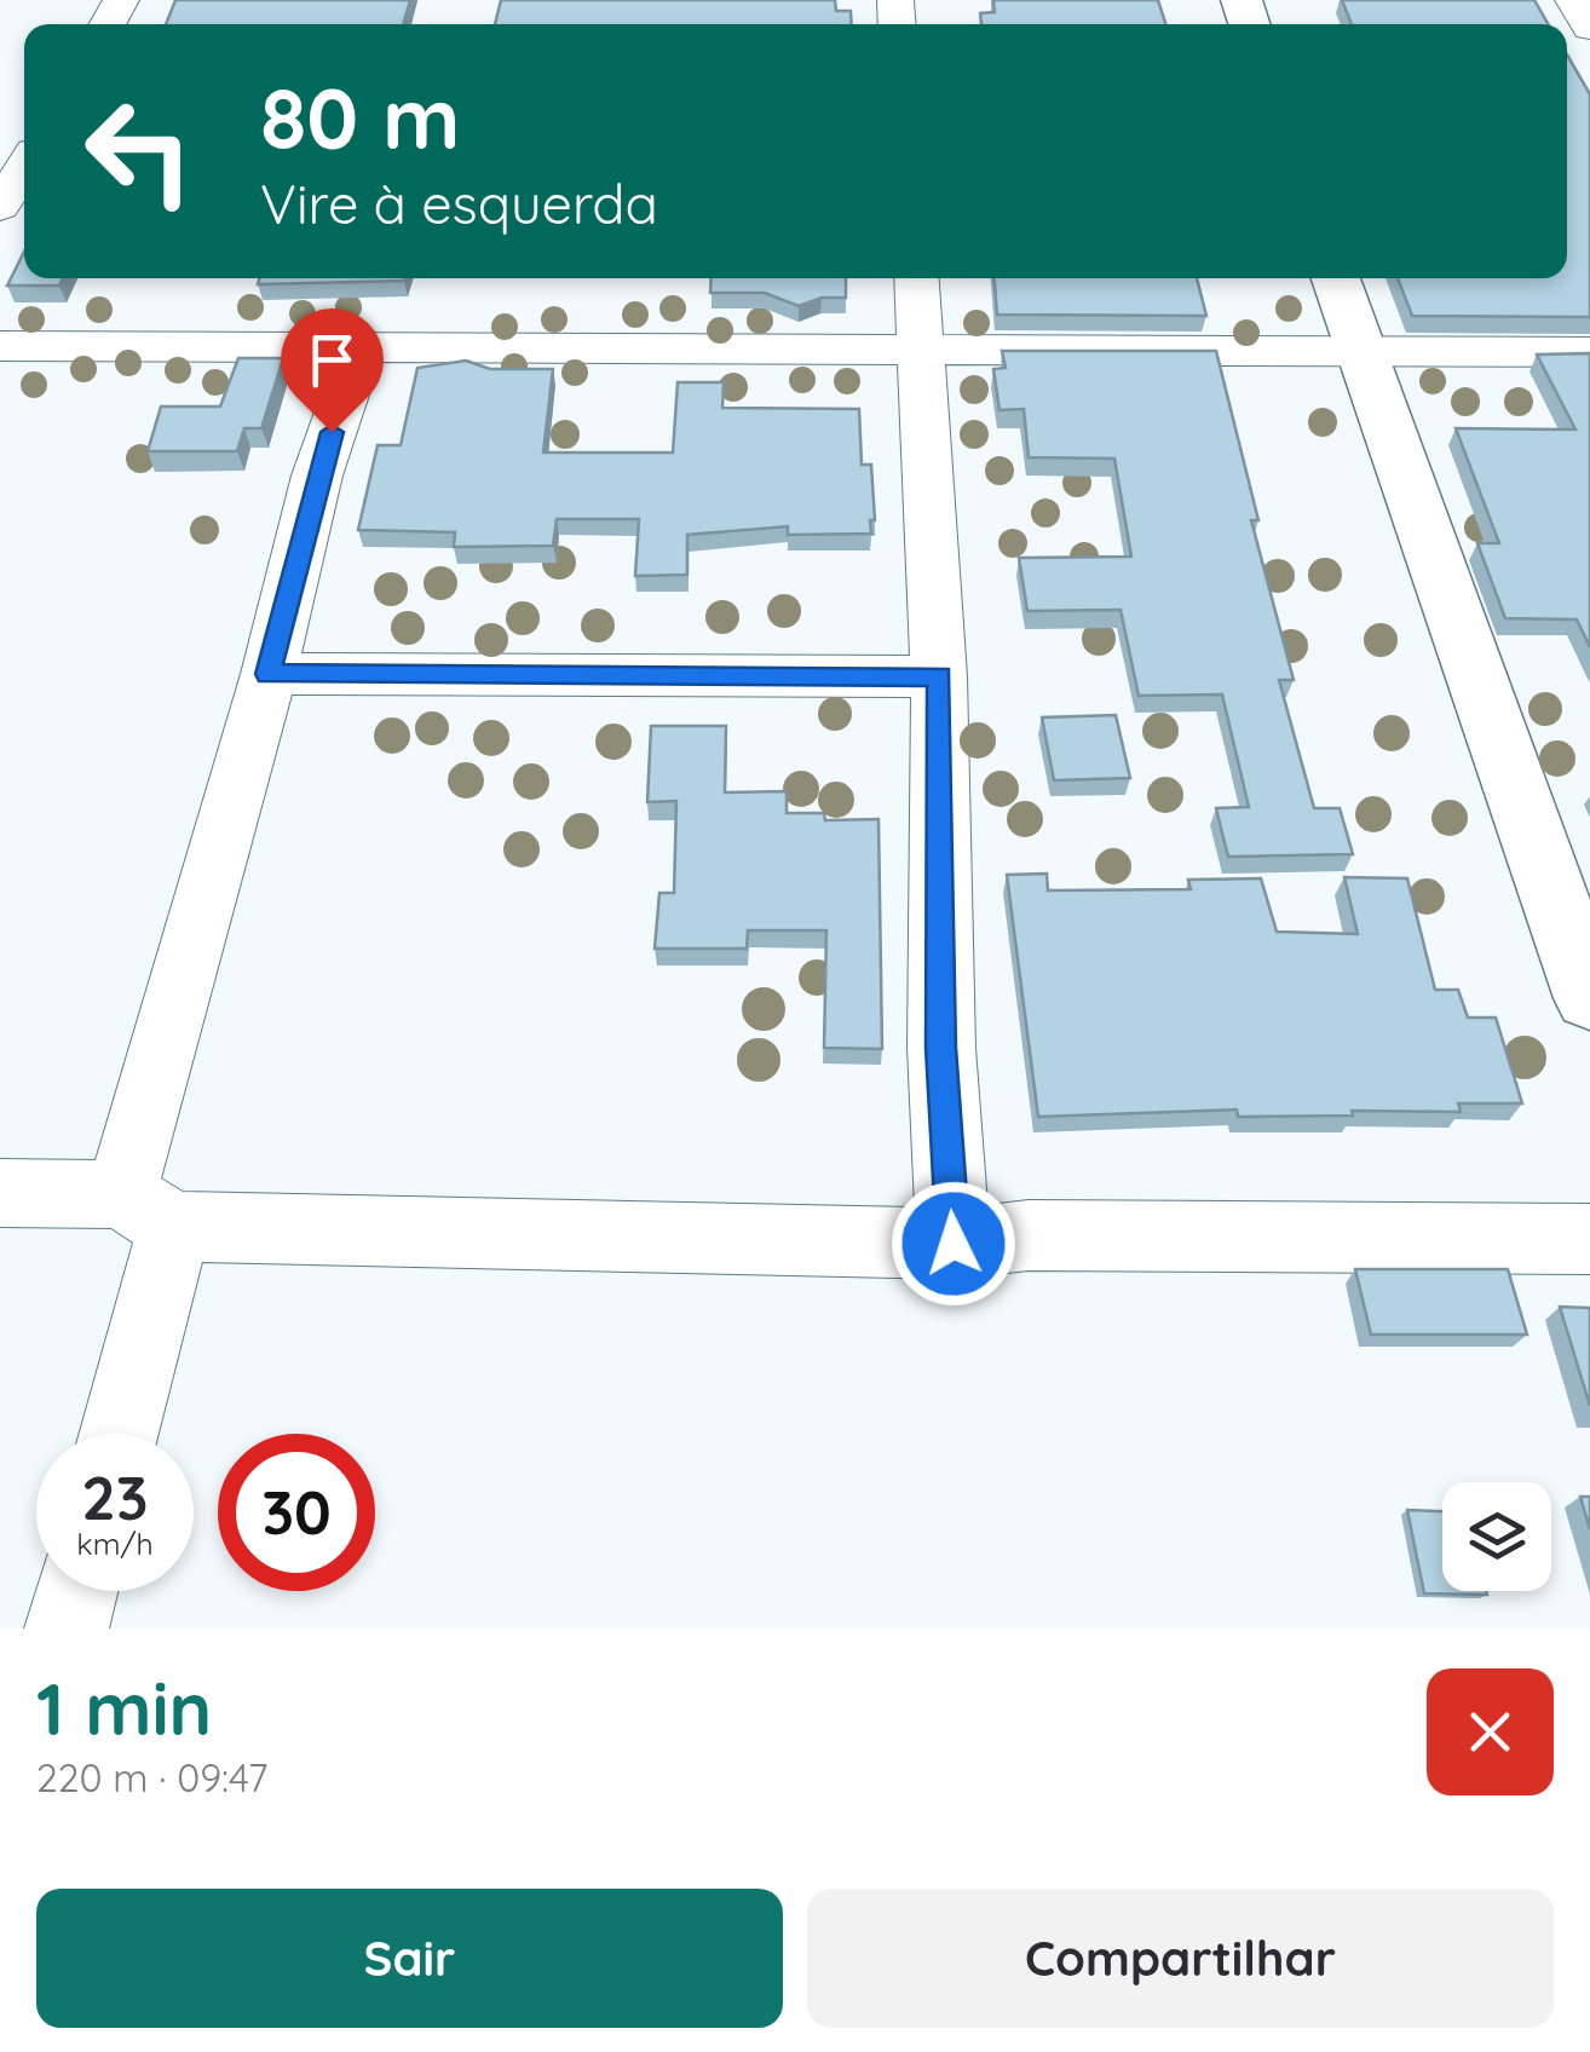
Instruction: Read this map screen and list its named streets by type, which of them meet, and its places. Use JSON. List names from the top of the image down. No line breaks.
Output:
{"page":{"turn":["80 m","Vire à esquerda"],"speed":"23 km/h","limit":"30","heading":["1 min","220 m · 09:47"],"buttons":["Sair","Compartilhar"]}}
